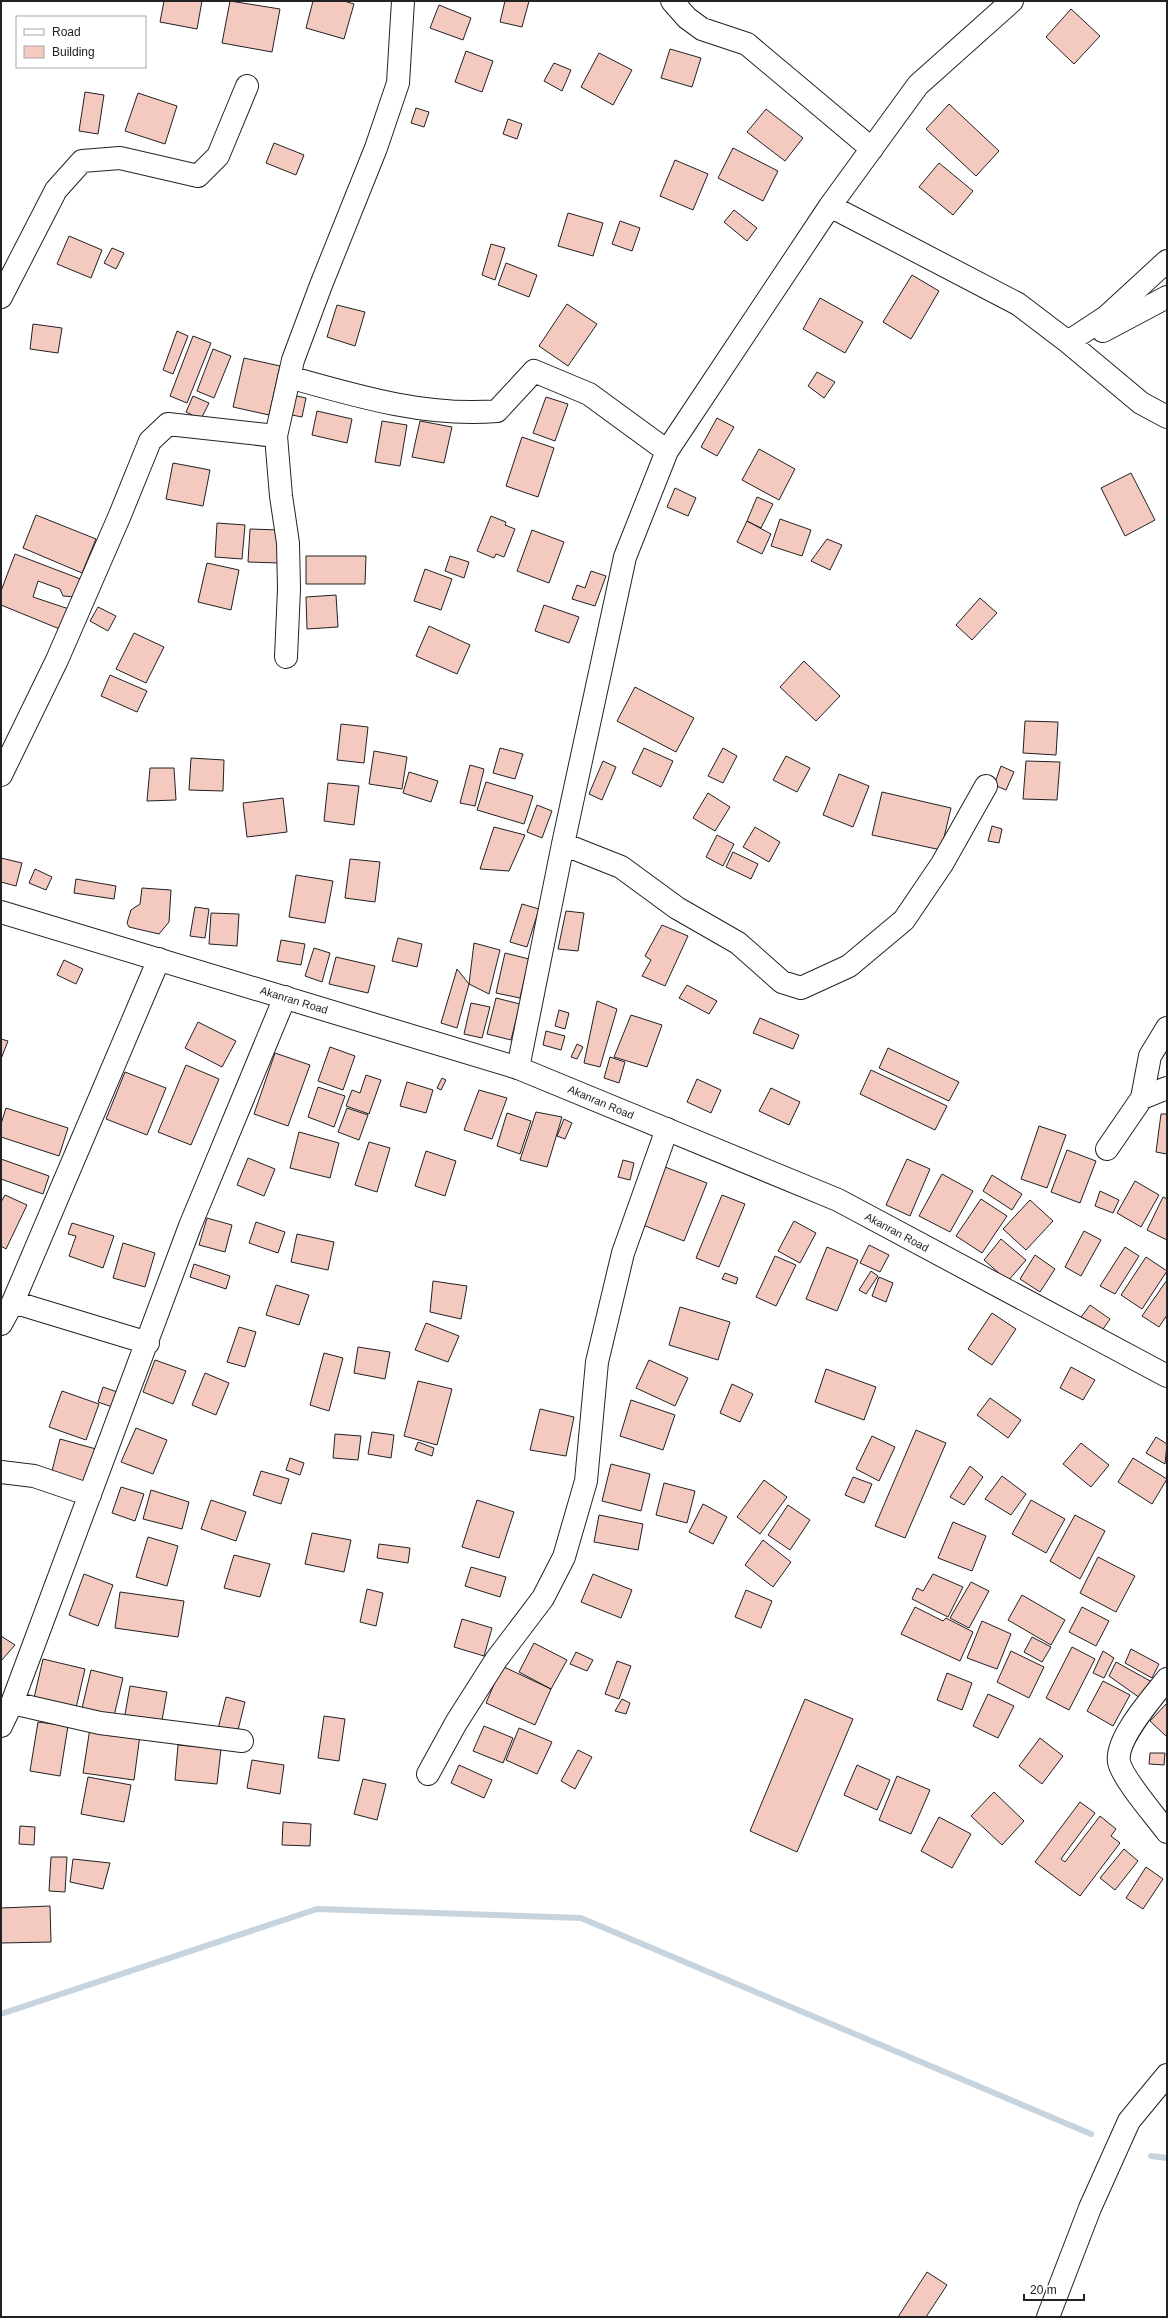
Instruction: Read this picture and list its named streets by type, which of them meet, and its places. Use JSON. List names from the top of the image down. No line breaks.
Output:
{"streets":{"street":["Akanran Road"]},"legend":["Road","Building"],"scale_bar":"20 m"}
